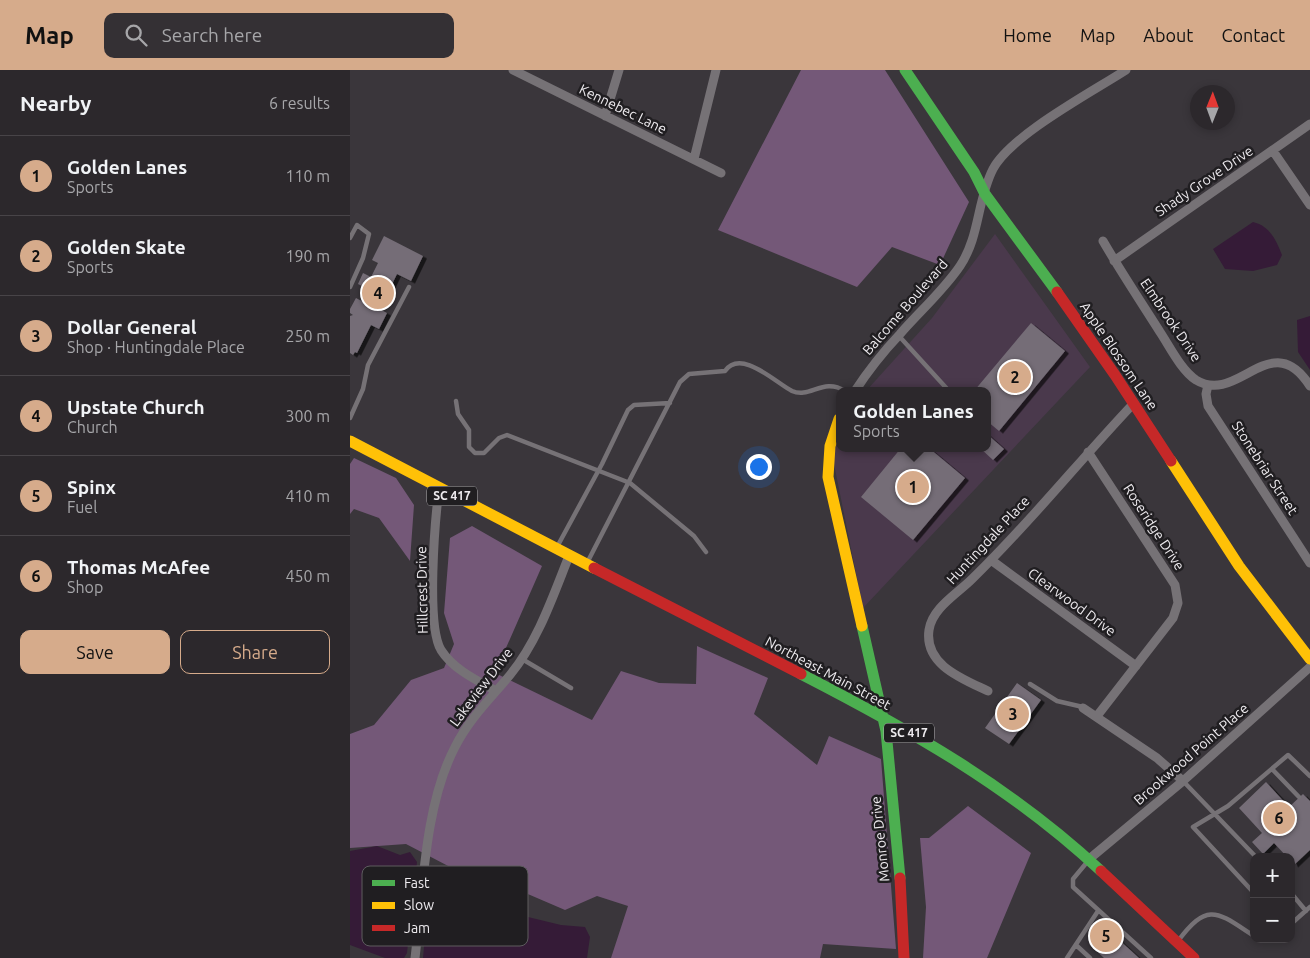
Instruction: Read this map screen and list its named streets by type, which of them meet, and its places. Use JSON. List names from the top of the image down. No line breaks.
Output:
{"streets":{"street":["Kennebec Lane","Shady Grove Drive","Balcome Boulevard","Elmbrook Drive","Apple Blossom Lane","Stonebriar Street","SC 417","Roseridge Drive","Huntingdale Place","Hillcrest Drive","Clearwood Drive","Northeast Main Street","Lakeview Drive","Brookwood Point Place","Monroe Drive"]},"crossings":[["Shady Grove Drive","Elmbrook Drive"],["Balcome Boulevard","Apple Blossom Lane"],["Elmbrook Drive","Stonebriar Street"],["Apple Blossom Lane","Huntingdale Place"],["SC 417","Hillcrest Drive"],["SC 417","Northeast Main Street"],["SC 417","Lakeview Drive"],["Roseridge Drive","Huntingdale Place"],["Roseridge Drive","Clearwood Drive"],["Huntingdale Place","Clearwood Drive"],["Hillcrest Drive","Lakeview Drive"],["Northeast Main Street","Lakeview Drive"],["Northeast Main Street","Brookwood Point Place"],["Northeast Main Street","Monroe Drive"]],"legend":["Fast","Slow","Jam"],"north":"top","page":{"header":"Map","search":"Search here","nav":["Home","Map","About","Contact"],"heading":["Nearby","6 results"],"list":[{"mark":"1","name":"Golden Lanes","note":"Sports","value":"110 m"},{"mark":"2","name":"Golden Skate","note":"Sports","value":"190 m"},{"mark":"3","name":"Dollar General","note":"Shop · Huntingdale Place","value":"250 m"},{"mark":"4","name":"Upstate Church","note":"Church","value":"300 m"},{"mark":"5","name":"Spinx","note":"Fuel","value":"410 m"},{"mark":"6","name":"Thomas McAfee","note":"Shop","value":"450 m"}],"pins":["4","2","1","3","6","5"],"popup":["Golden Lanes","Sports"],"buttons":["Save","Share"],"map_buttons":["+","−"]}}
